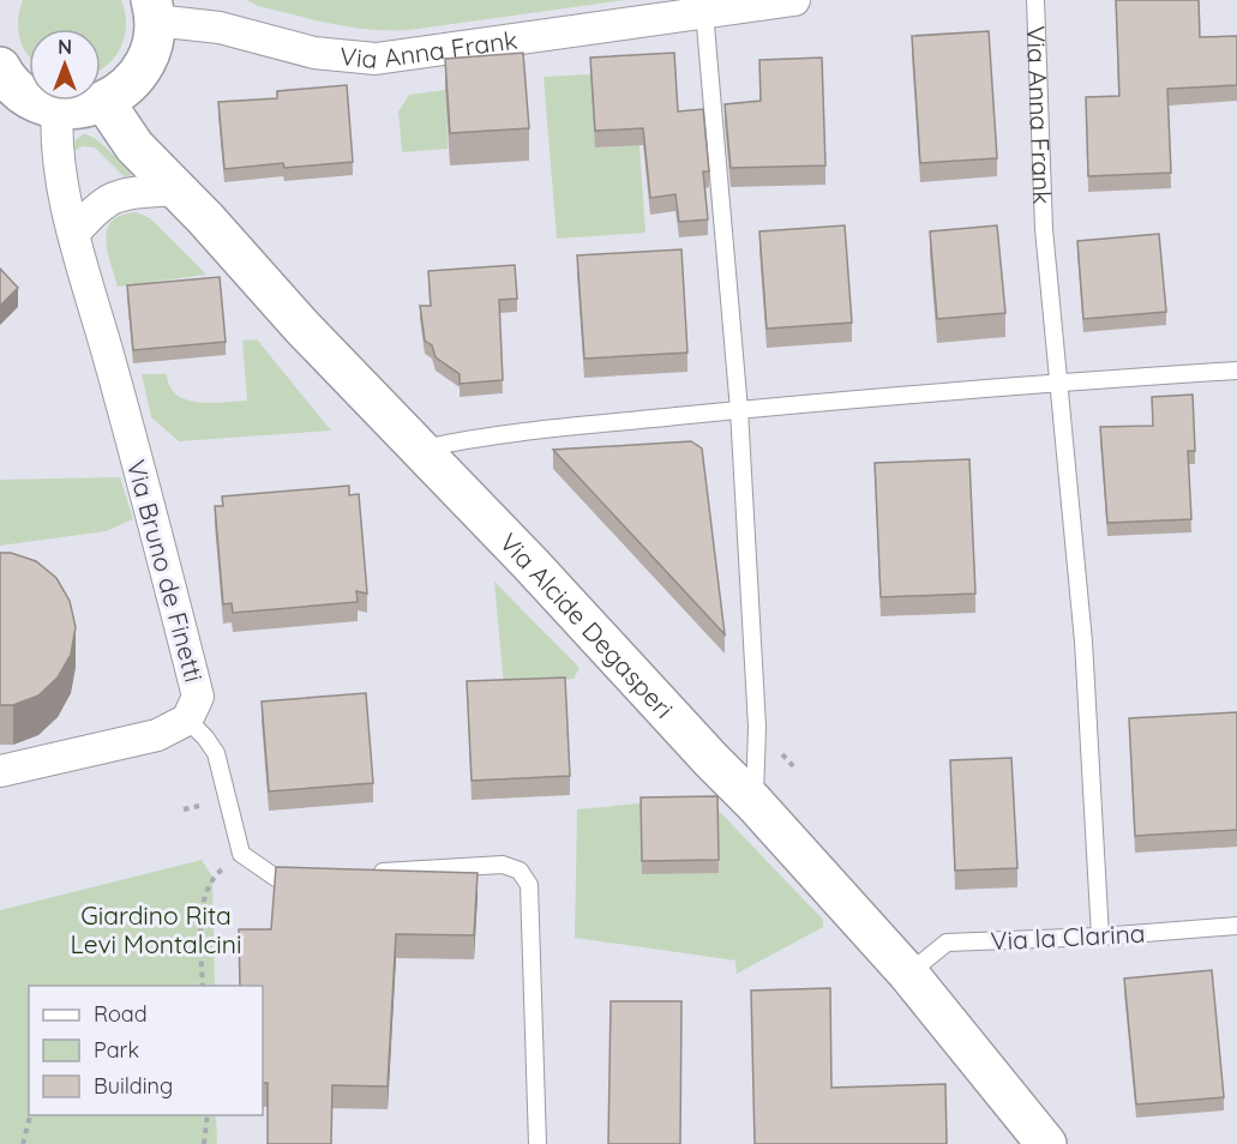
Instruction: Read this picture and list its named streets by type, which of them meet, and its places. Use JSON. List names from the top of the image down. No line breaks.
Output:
{"streets":{"street":["Via Anna Frank","Via Bruno de Finetti","Via Alcide Degasperi"],"lane":["Via la Clarina"]},"crossings":[["Via Alcide Degasperi","Via la Clarina"]],"parks":["Giardino Rita Levi Montalcini"],"legend":["Road","Park","Building"],"north":"top"}
